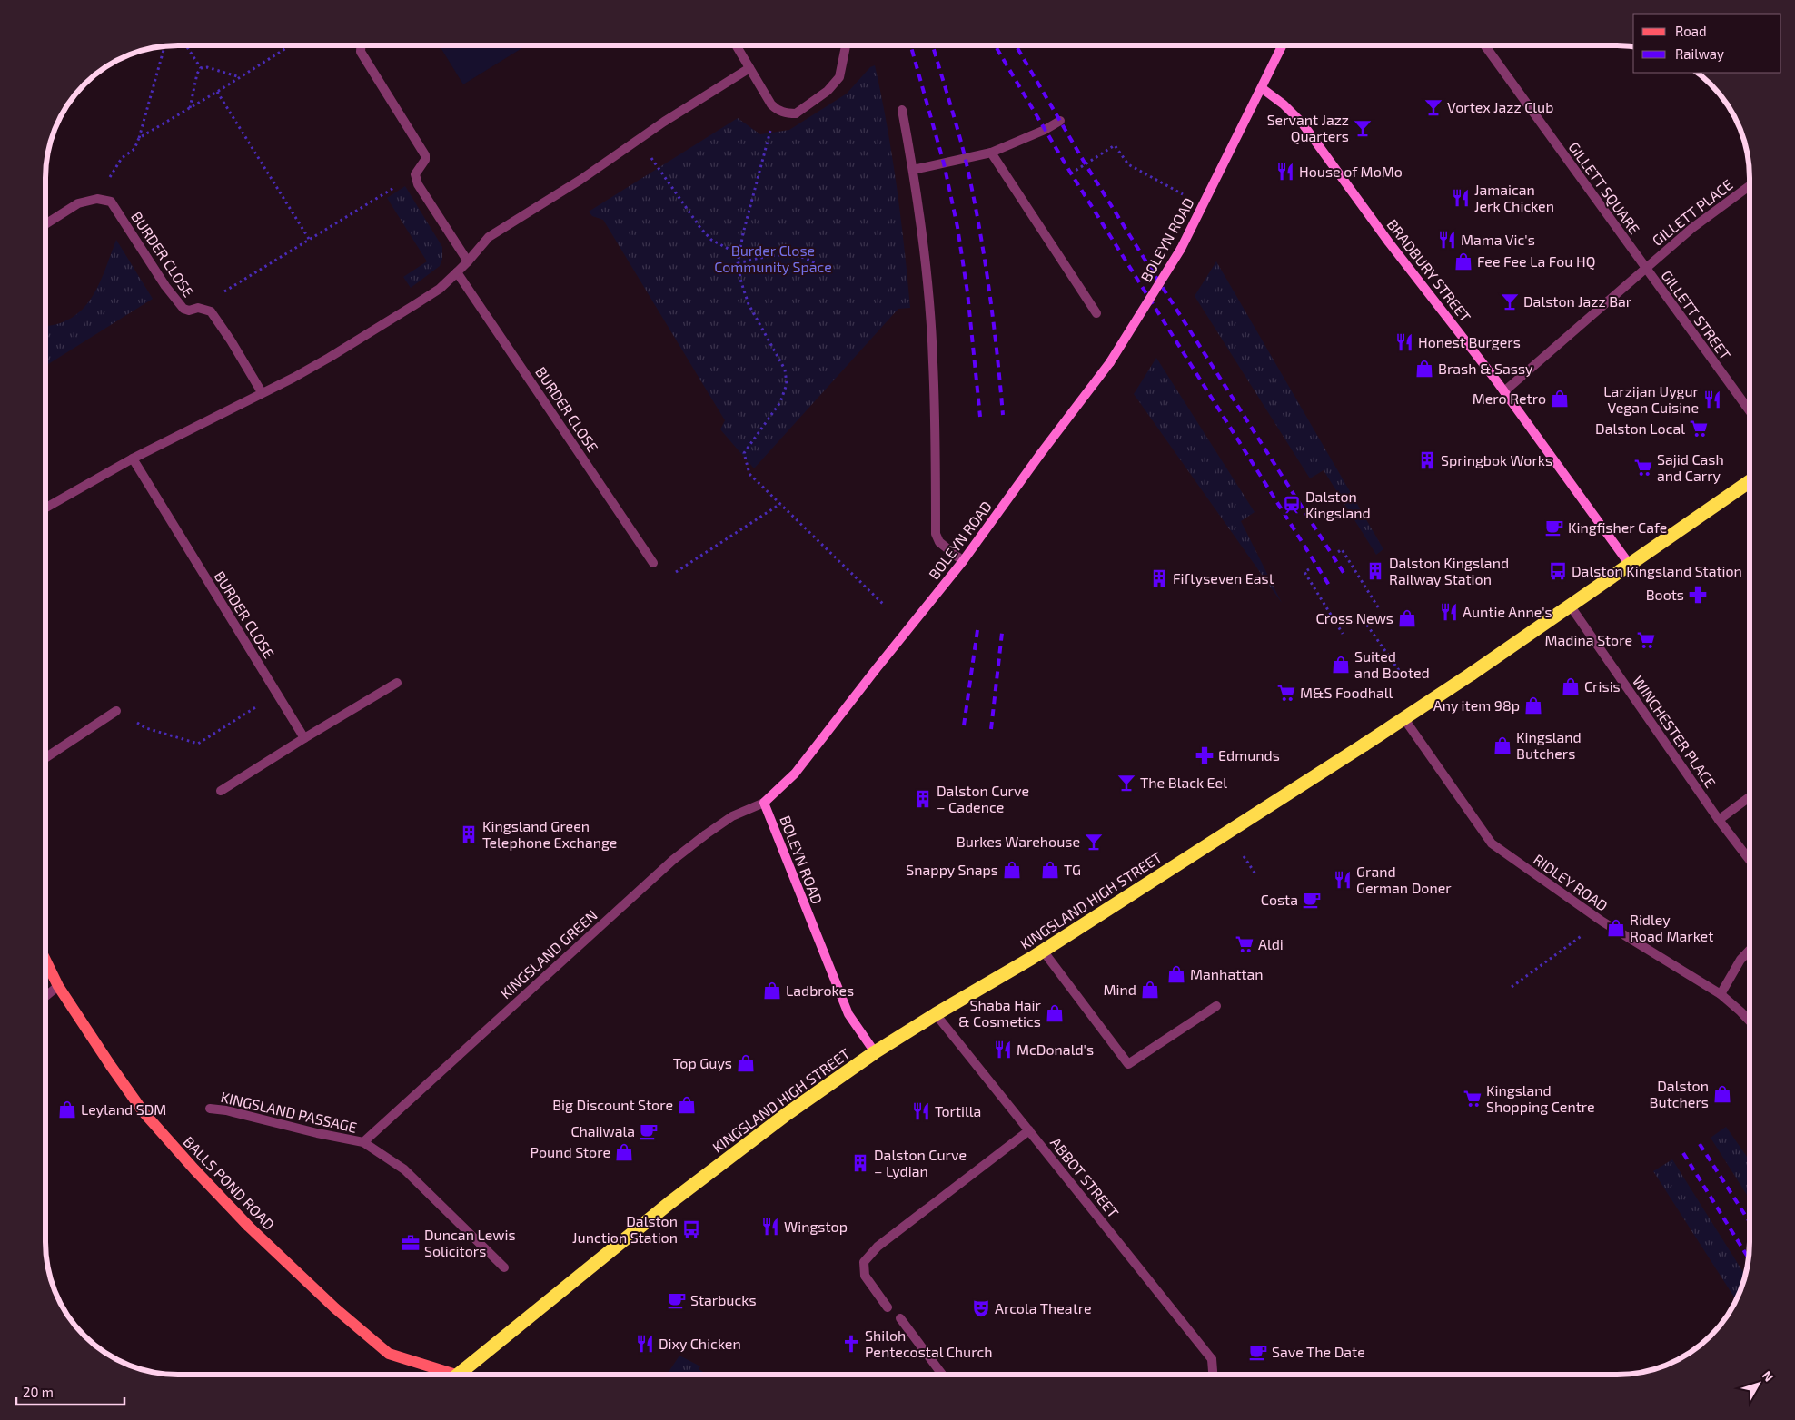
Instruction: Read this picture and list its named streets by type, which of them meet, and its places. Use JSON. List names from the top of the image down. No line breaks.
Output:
{"streets":{"highway":["KINGSLAND HIGH STREET"],"main road":["BALLS POND ROAD"],"street":["GILLETT SQUARE","GILLETT PLACE","BOLEYN ROAD","BURDER CLOSE","BRADBURY STREET","GILLETT STREET","WINCHESTER PLACE","RIDLEY ROAD","KINGSLAND GREEN","KINGSLAND PASSAGE","ABBOT STREET"]},"crossings":[["GILLETT SQUARE","GILLETT PLACE"],["GILLETT SQUARE","GILLETT STREET"],["GILLETT PLACE","GILLETT STREET"],["BOLEYN ROAD","BRADBURY STREET"],["BOLEYN ROAD","KINGSLAND HIGH STREET"],["BOLEYN ROAD","KINGSLAND GREEN"],["BRADBURY STREET","KINGSLAND HIGH STREET"],["WINCHESTER PLACE","KINGSLAND HIGH STREET"],["RIDLEY ROAD","KINGSLAND HIGH STREET"],["KINGSLAND HIGH STREET","ABBOT STREET"],["KINGSLAND GREEN","KINGSLAND PASSAGE"]],"parks":["Burder Close Community Space"],"places":{"bar":["Vortex Jazz Club","Servant Jazz Quarters","Dalston Jazz Bar","The Black Eel","Burkes Warehouse"],"restaurant":["House of MoMo","Jamaican Jerk Chicken","Mama Vic's","Honest Burgers","Larzijan Uygur Vegan Cuisine","Auntie Anne's","Grand German Doner","McDonald's","Tortilla","Wingstop","Dixy Chicken"],"shop":["Fee Fee La Fou HQ","Brash & Sassy","Mero Retro","Cross News","Suited and Booted","Crisis","Any item 98p","Kingsland Butchers","Snappy Snaps","TG","Ridley Road Market","Manhattan","Mind","Ladbrokes","Shaba Hair & Cosmetics","Top Guys","Dalston Butchers","Big Discount Store","Leyland SDM","Pound Store"],"supermarket":["Dalston Local","Sajid Cash and Carry","Madina Store","M&S Foodhall","Aldi","Kingsland Shopping Centre"],"building":["Springbok Works","Dalston Kingsland Railway Station","Fiftyseven East","Dalston Curve – Cadence","Kingsland Green Telephone Exchange","Dalston Curve – Lydian"],"station":["Dalston Kingsland"],"cafe":["Kingfisher Cafe","Costa","Chaiiwala","Starbucks","Save The Date"],"bus stop":["Dalston Kingsland Station","Dalston Junction Station"],"pharmacy":["Boots","Edmunds"],"office":["Duncan Lewis Solicitors"],"theatre":["Arcola Theatre"],"church":["Shiloh Pentecostal Church"]},"legend":["Road","Railway"],"scale_bar":"20 m","north":"top right"}
